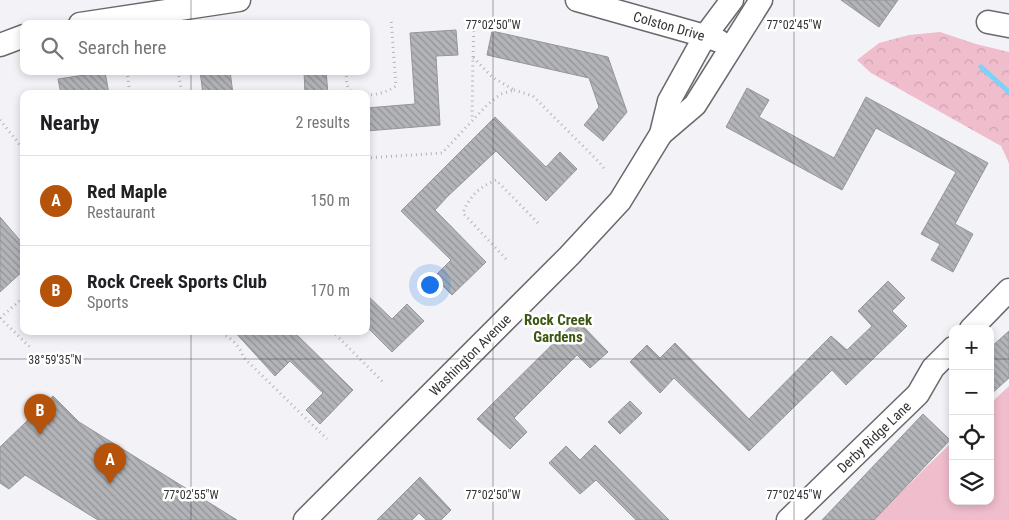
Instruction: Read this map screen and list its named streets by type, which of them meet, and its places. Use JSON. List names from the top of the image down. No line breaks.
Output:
{"streets":{"street":["Colston Drive","Washington Avenue","Derby Ridge Lane"]},"crossings":[["Colston Drive","Washington Avenue"]],"districts":["Rock Creek Gardens"],"page":{"search":"Search here","heading":["Nearby","2 results"],"list":[{"mark":"A","name":"Red Maple","note":"Restaurant","value":"150 m"},{"mark":"B","name":"Rock Creek Sports Club","note":"Sports","value":"170 m"}],"map_buttons":["+","−"],"pins":["B","A"]},"coordinates":["77°02'50\"W","77°02'45\"W","38°59'35\"N","77°02'55\"W"]}
